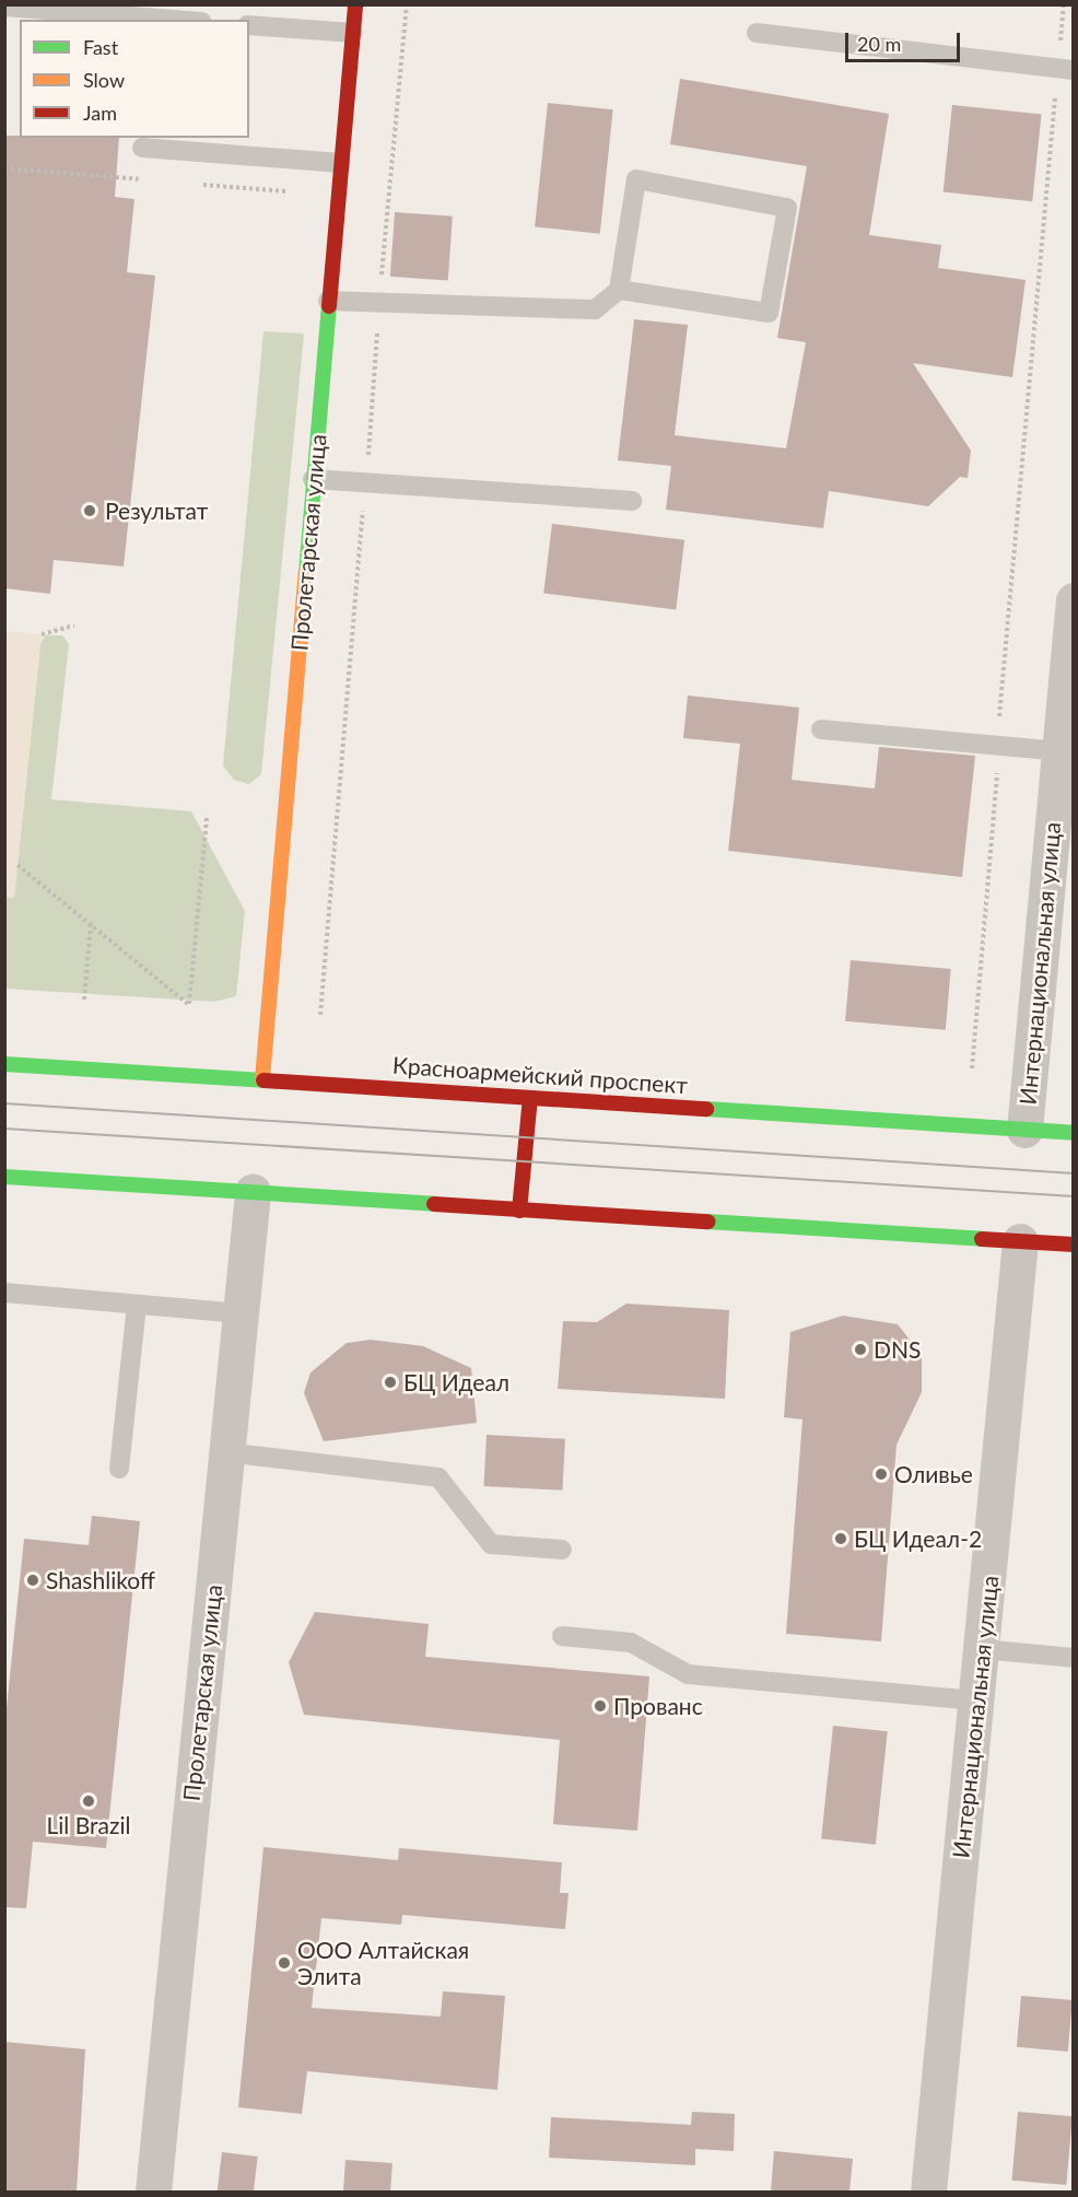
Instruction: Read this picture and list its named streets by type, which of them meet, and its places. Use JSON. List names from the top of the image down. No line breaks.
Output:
{"streets":{"main road":["Пролетарская улица","Красноармейский проспект"],"street":["Интернациональная улица"]},"crossings":[["Пролетарская улица","Красноармейский проспект"],["Интернациональная улица","Красноармейский проспект"]],"places":["Результат","DNS","БЦ Идеал","Оливье","БЦ Идеал-2","Shashlikoff","Прованс","Lil Brazil","ООО Алтайская Элита"],"legend":["Fast","Slow","Jam"],"scale_bar":"20 m"}
